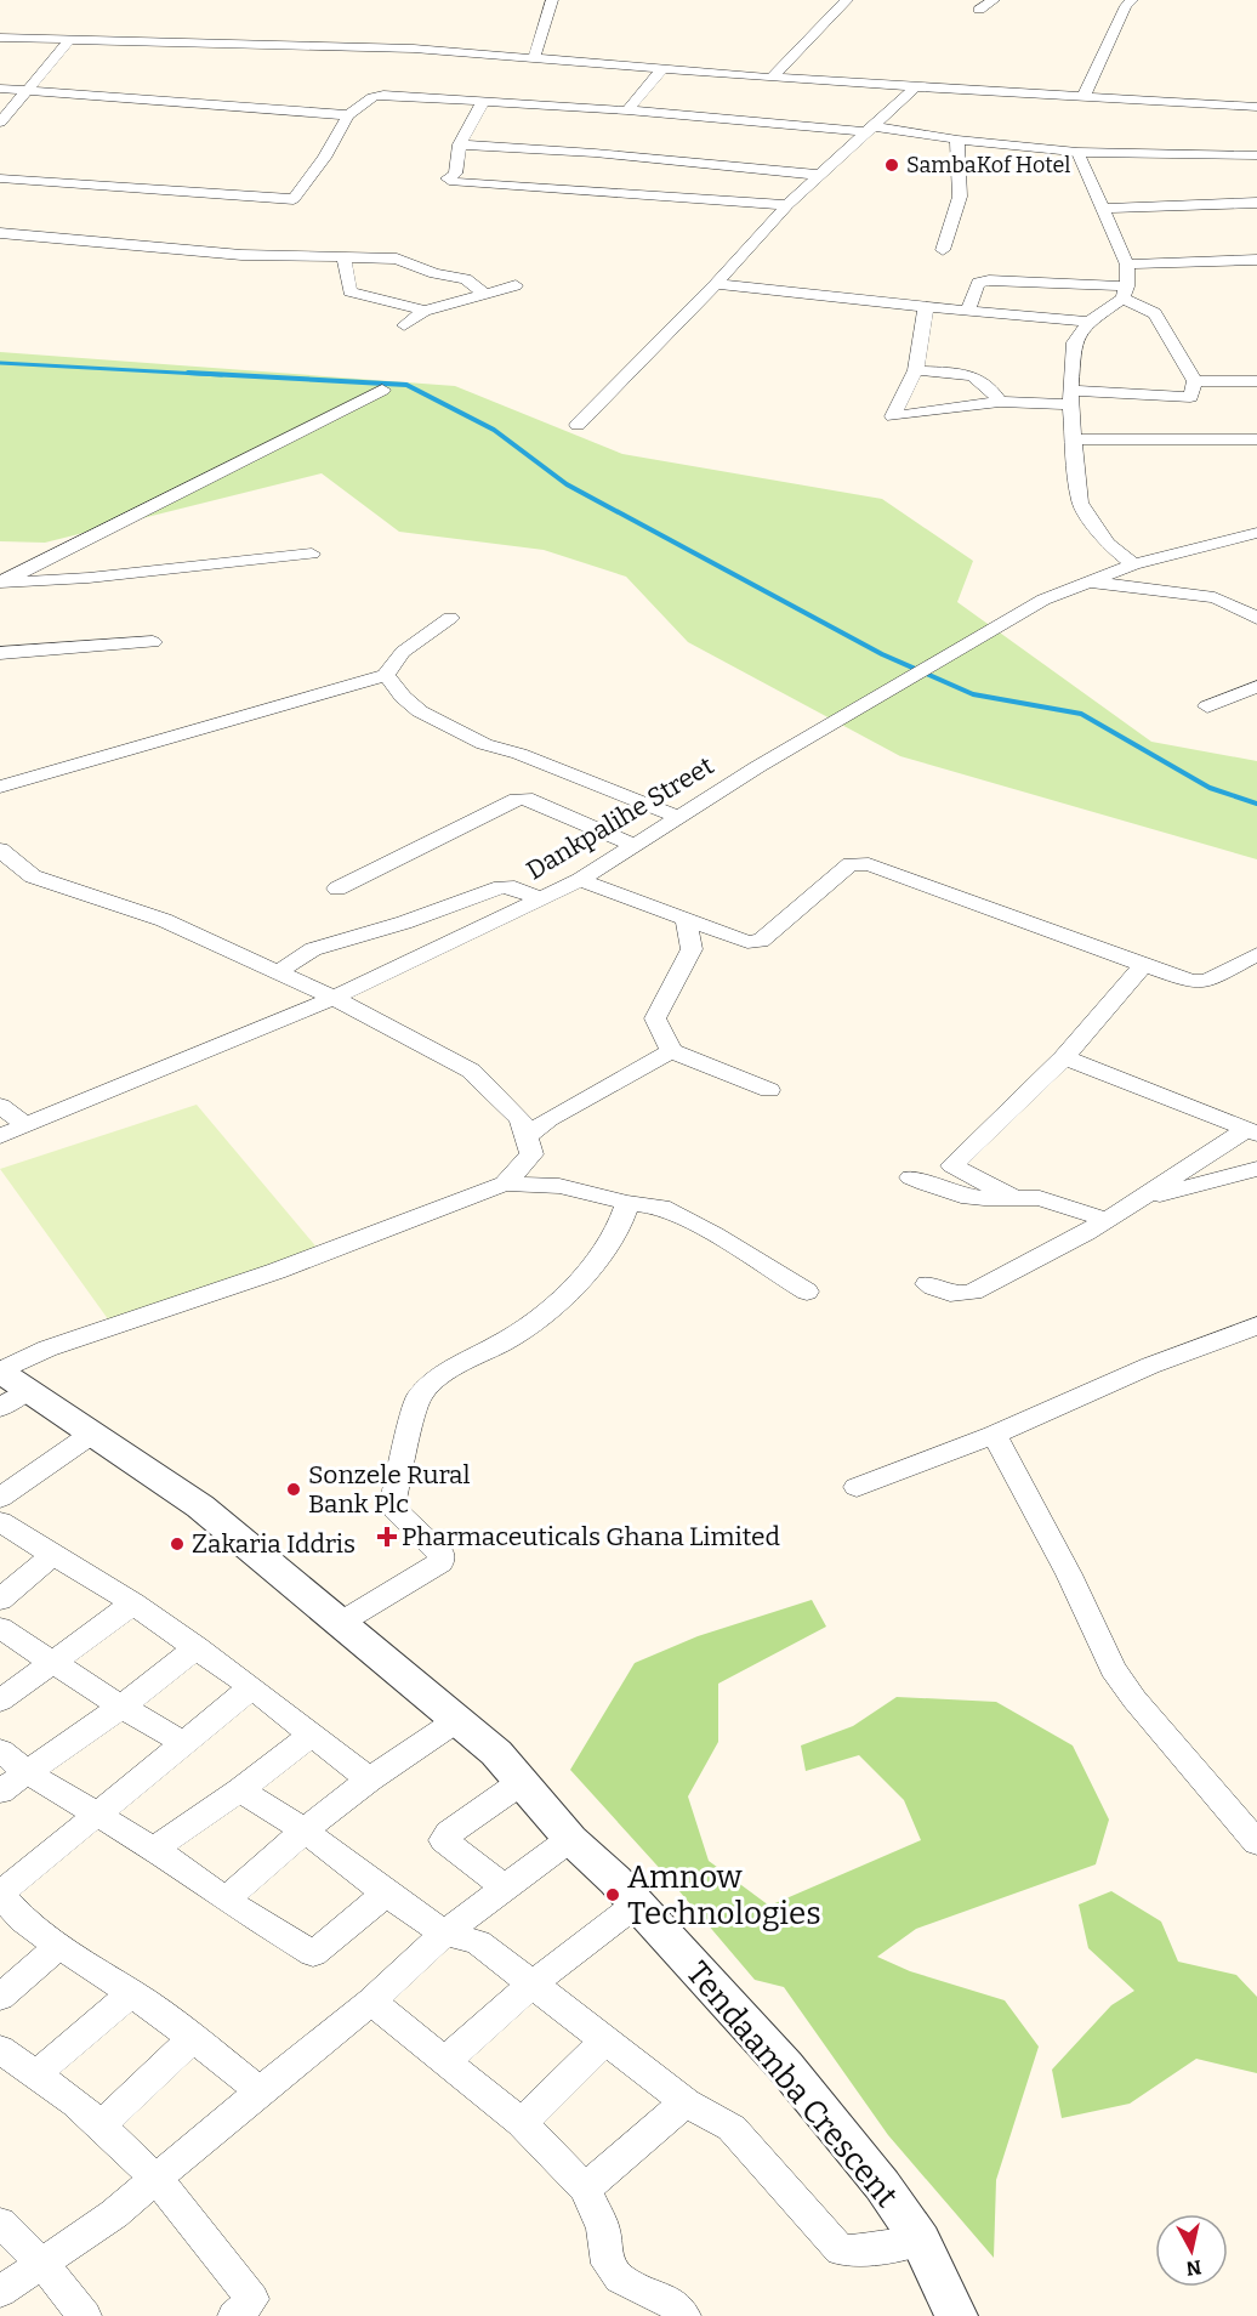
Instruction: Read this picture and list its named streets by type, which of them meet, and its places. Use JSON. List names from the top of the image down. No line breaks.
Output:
{"streets":{"street":["Dankpalihe Street","Tendaamba Crescent"]},"places":{"other":["SambaKof Hotel","Sonzele Rural Bank Plc","Zakaria Iddris","Amnow Technologies"],"health":["Pharmaceuticals Ghana Limited"]},"north":"bottom"}
